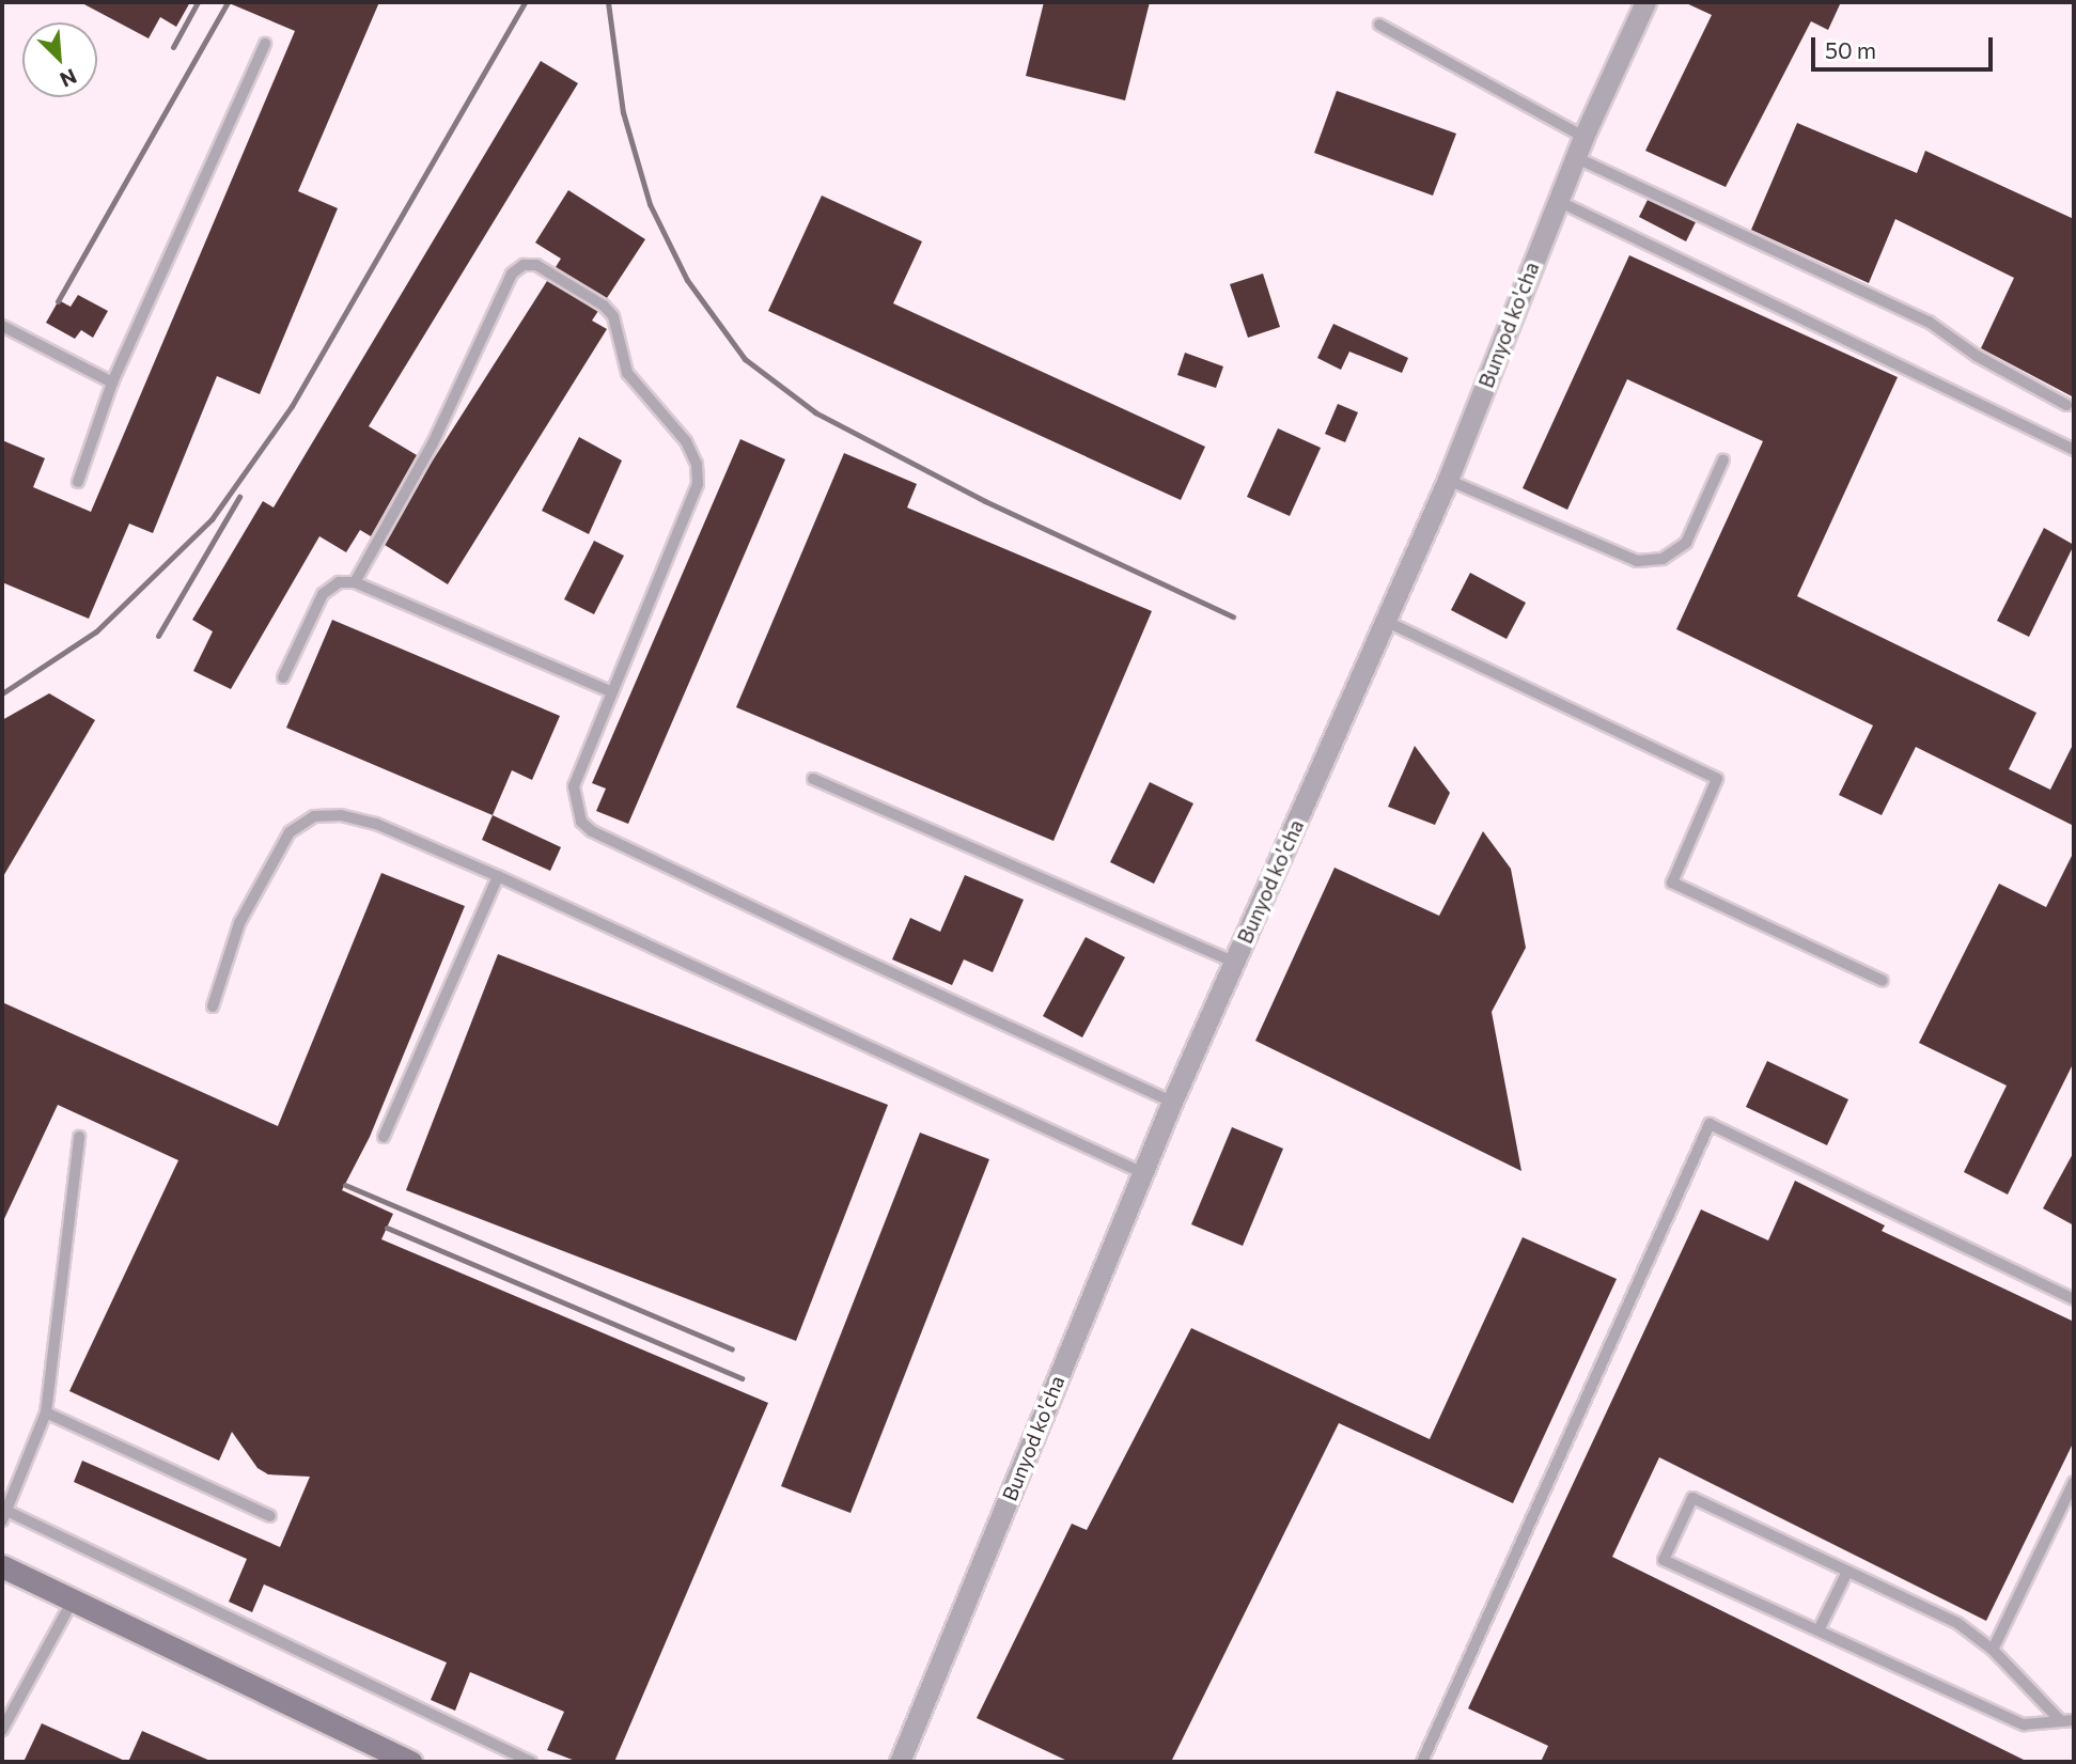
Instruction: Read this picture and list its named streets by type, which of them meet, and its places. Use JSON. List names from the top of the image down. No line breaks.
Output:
{"streets":{"street":["Bunyod ko'cha"]},"scale_bar":"50 m","north":"bottom right"}
